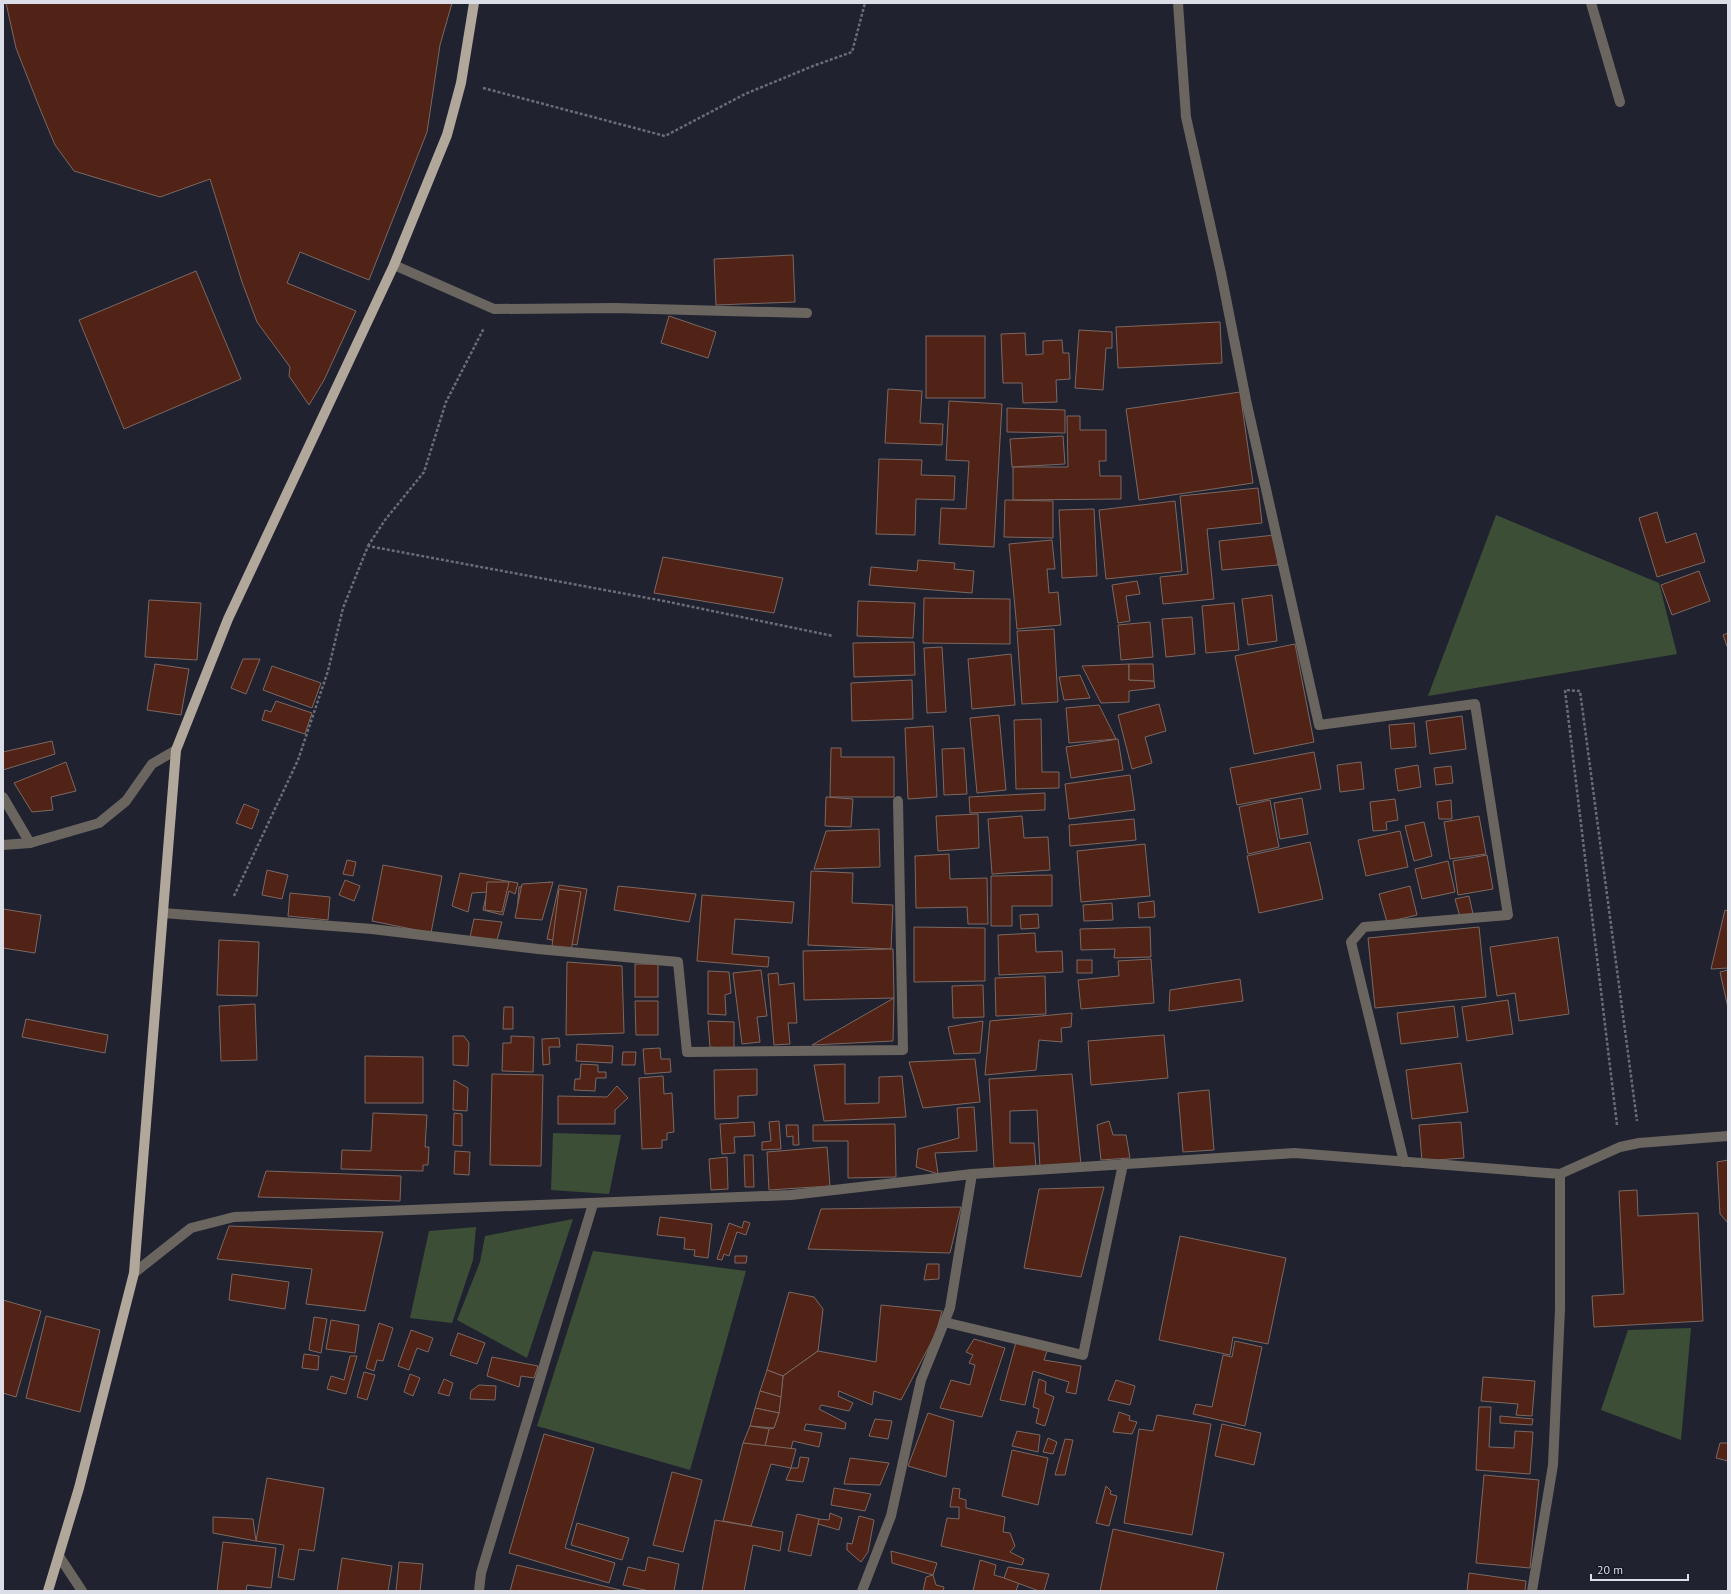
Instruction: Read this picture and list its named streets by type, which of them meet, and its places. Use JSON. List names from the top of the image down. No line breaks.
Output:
{"scale_bar":"20 m"}
